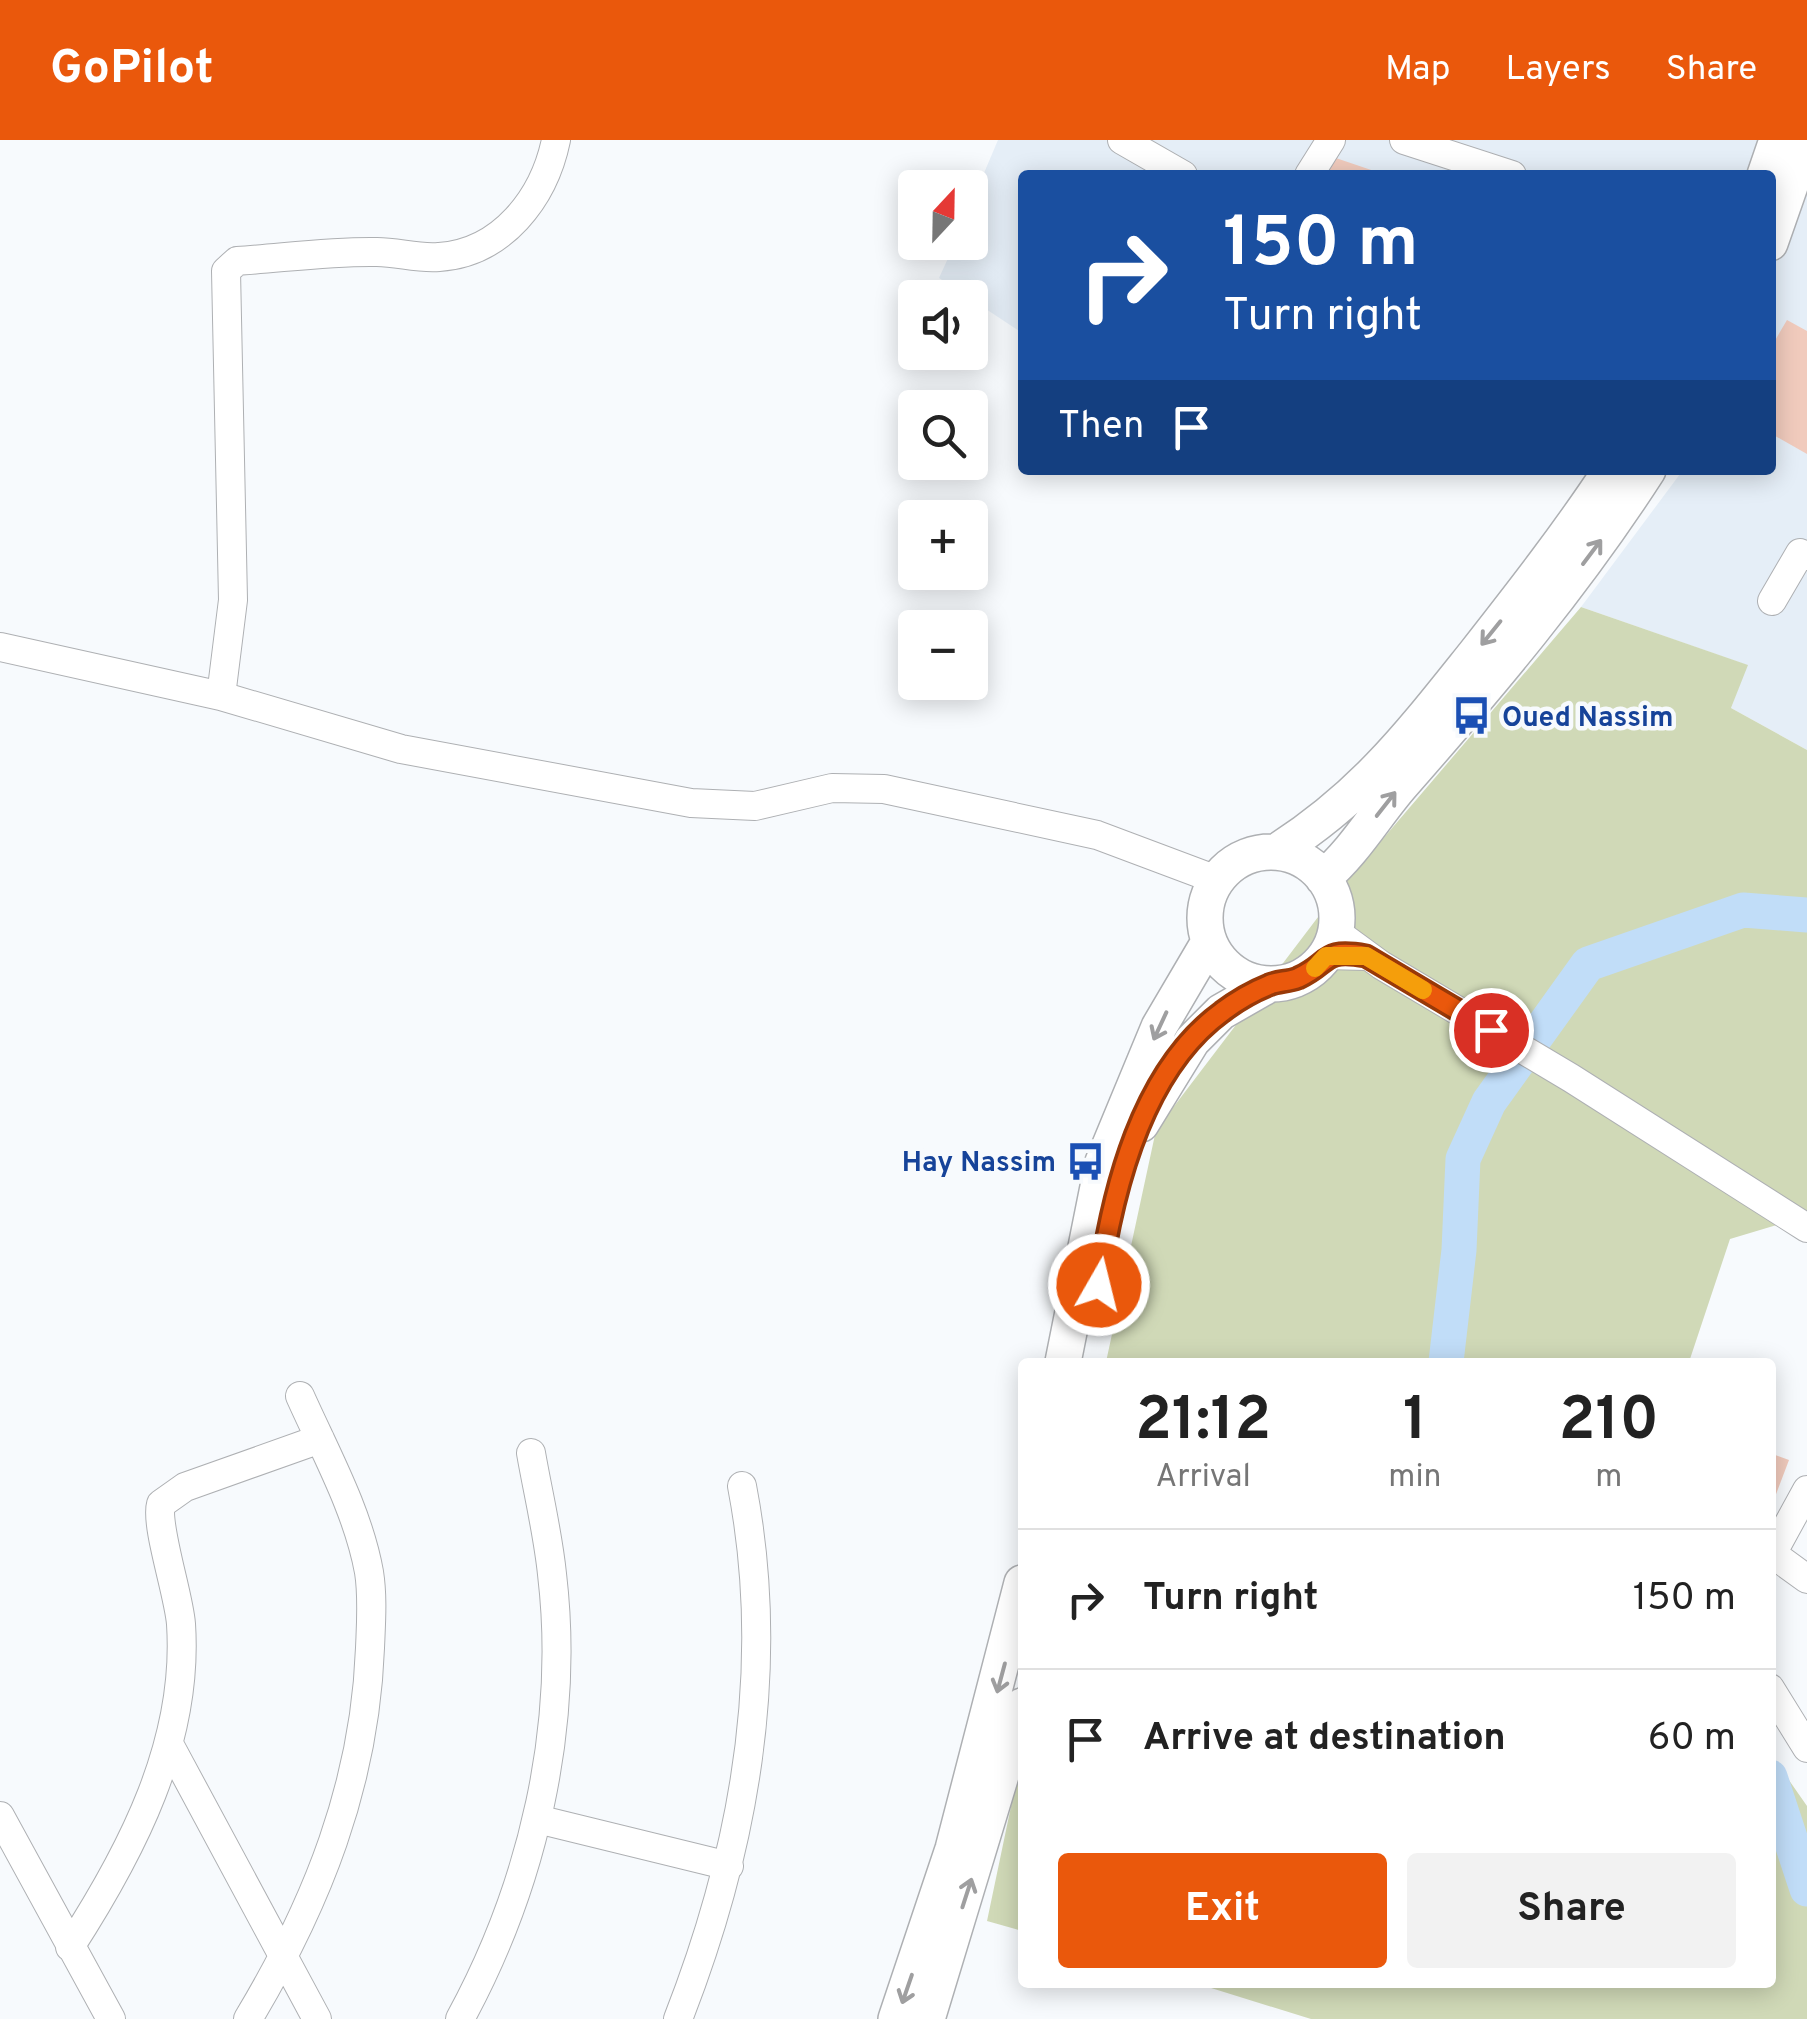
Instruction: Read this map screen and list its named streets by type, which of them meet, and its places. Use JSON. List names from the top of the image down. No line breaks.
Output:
{"places":{"bus stop":["Oued Nassim","Hay Nassim"]},"north":"top","page":{"header":"GoPilot","nav":["Map","Layers","Share"],"map_buttons":["+","−"],"turn":["150 m","Turn right"],"then":"Then","eta":["21:12","Arrival","1","min","210","m"],"list":[{"name":"Turn right","value":"150 m"},{"name":"Arrive at destination","value":"60 m"}],"buttons":["Exit","Share"]}}
